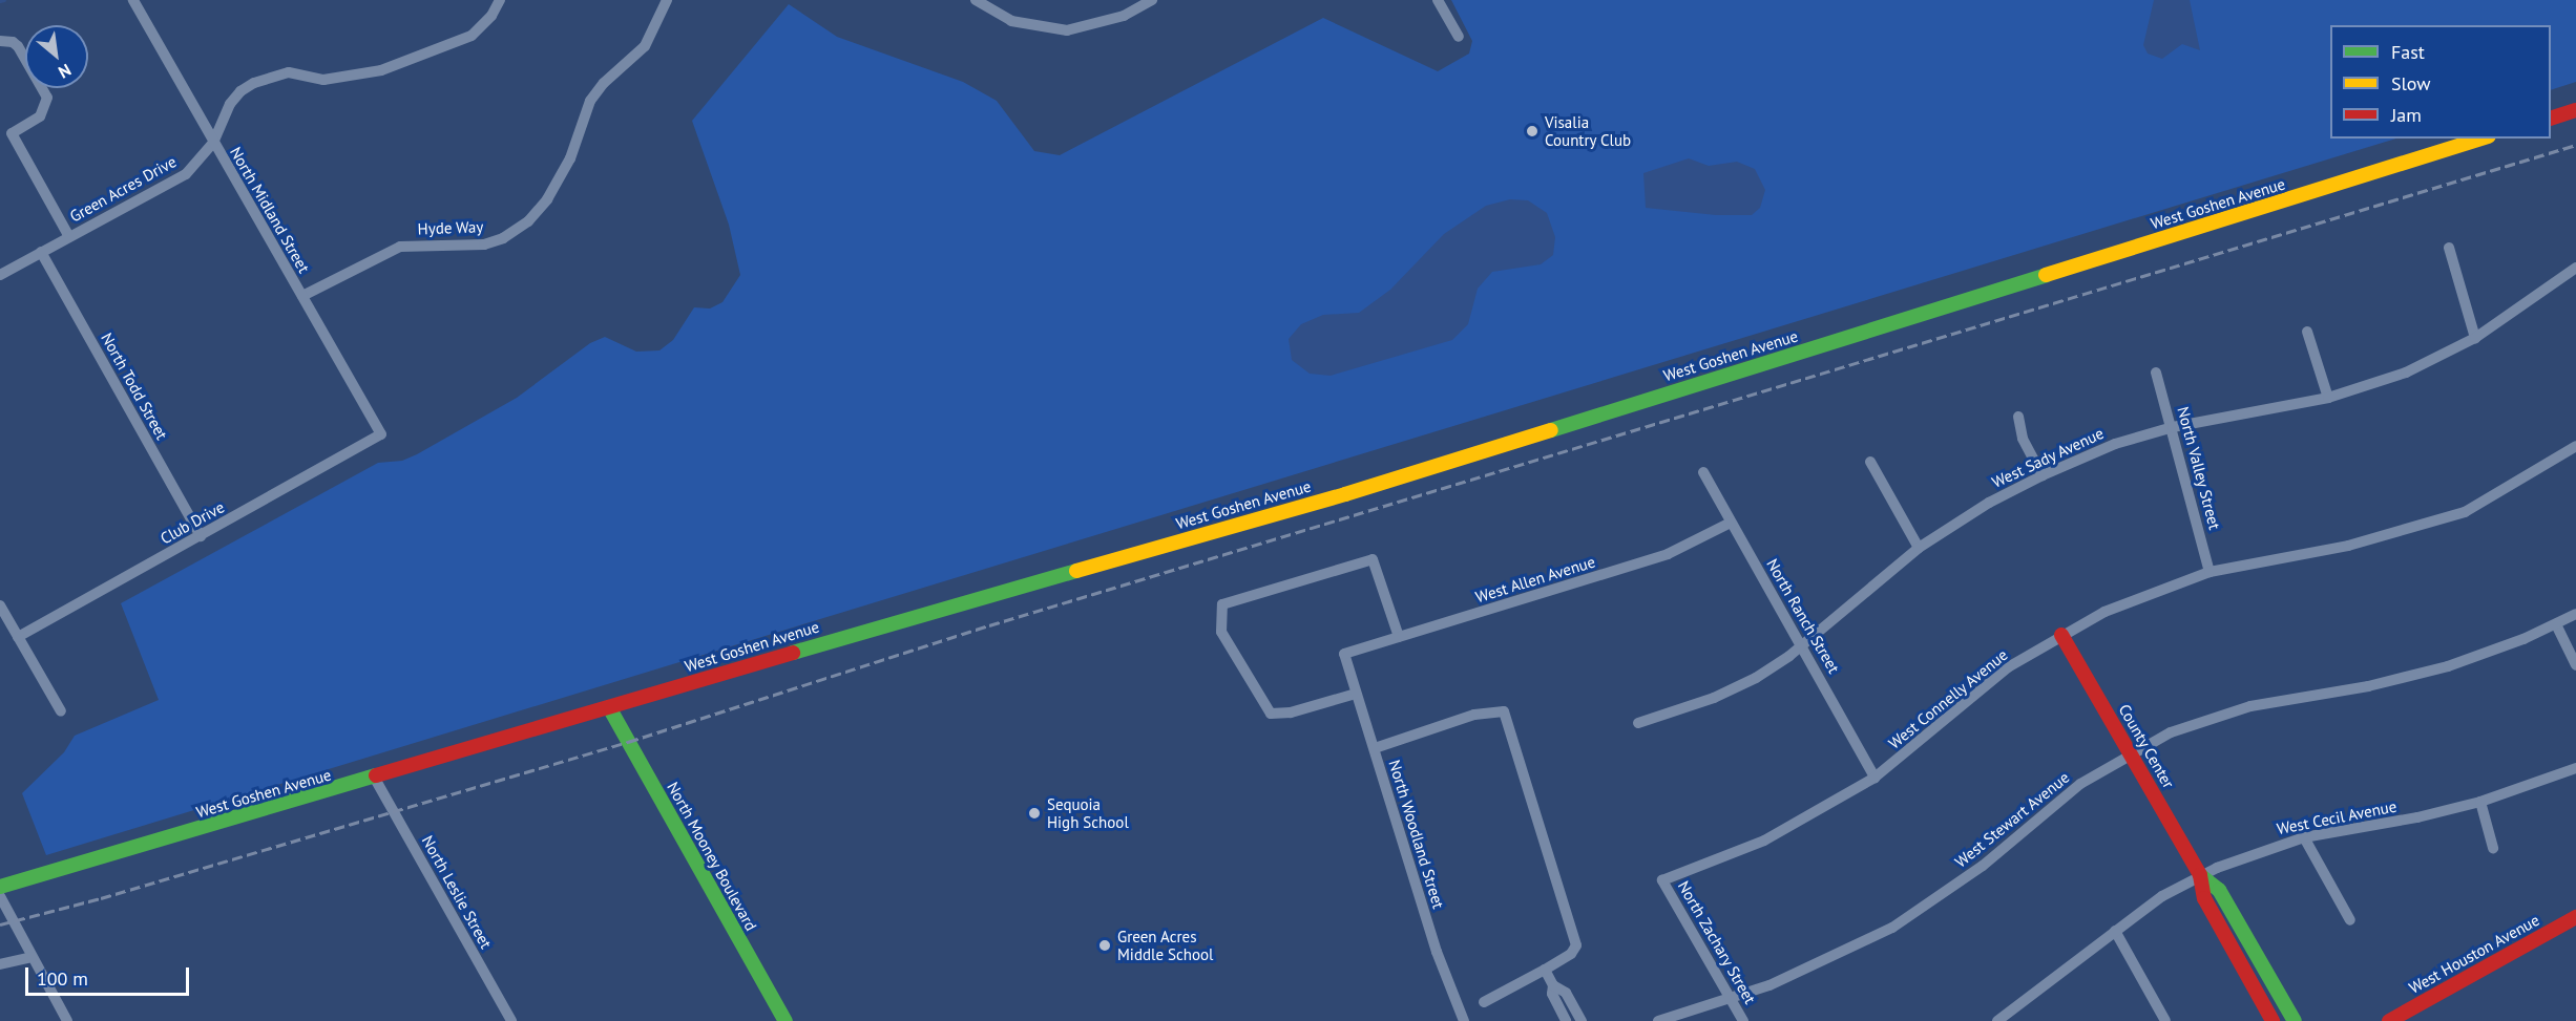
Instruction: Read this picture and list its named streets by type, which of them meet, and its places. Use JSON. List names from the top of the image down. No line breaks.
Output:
{"streets":{"main road":["West Goshen Avenue","County Center","North Mooney Boulevard","West Houston Avenue"],"street":["Green Acres Drive","North Midland Street","Hyde Way","North Todd Street","West Sady Avenue","North Valley Street","Club Drive","West Allen Avenue","North Ranch Street","West Connelly Avenue","West Cecil Avenue","West Stewart Avenue","North Woodland Street","North Leslie Street","North Zachary Street"]},"crossings":[["Green Acres Drive","North Midland Street"],["Green Acres Drive","North Todd Street"],["West Goshen Avenue","North Mooney Boulevard"],["West Goshen Avenue","North Leslie Street"],["North Midland Street","Hyde Way"],["North Midland Street","Club Drive"],["North Todd Street","Club Drive"],["West Sady Avenue","North Valley Street"],["West Sady Avenue","North Ranch Street"],["North Valley Street","West Connelly Avenue"],["West Allen Avenue","North Ranch Street"],["West Allen Avenue","North Woodland Street"],["North Ranch Street","West Connelly Avenue"],["West Connelly Avenue","County Center"],["West Connelly Avenue","North Zachary Street"],["County Center","West Cecil Avenue"],["County Center","West Stewart Avenue"],["West Stewart Avenue","North Zachary Street"]],"places":["Visalia Country Club","Sequoia High School","Green Acres Middle School"],"legend":["Fast","Slow","Jam"],"scale_bar":"100 m","north":"bottom right"}
